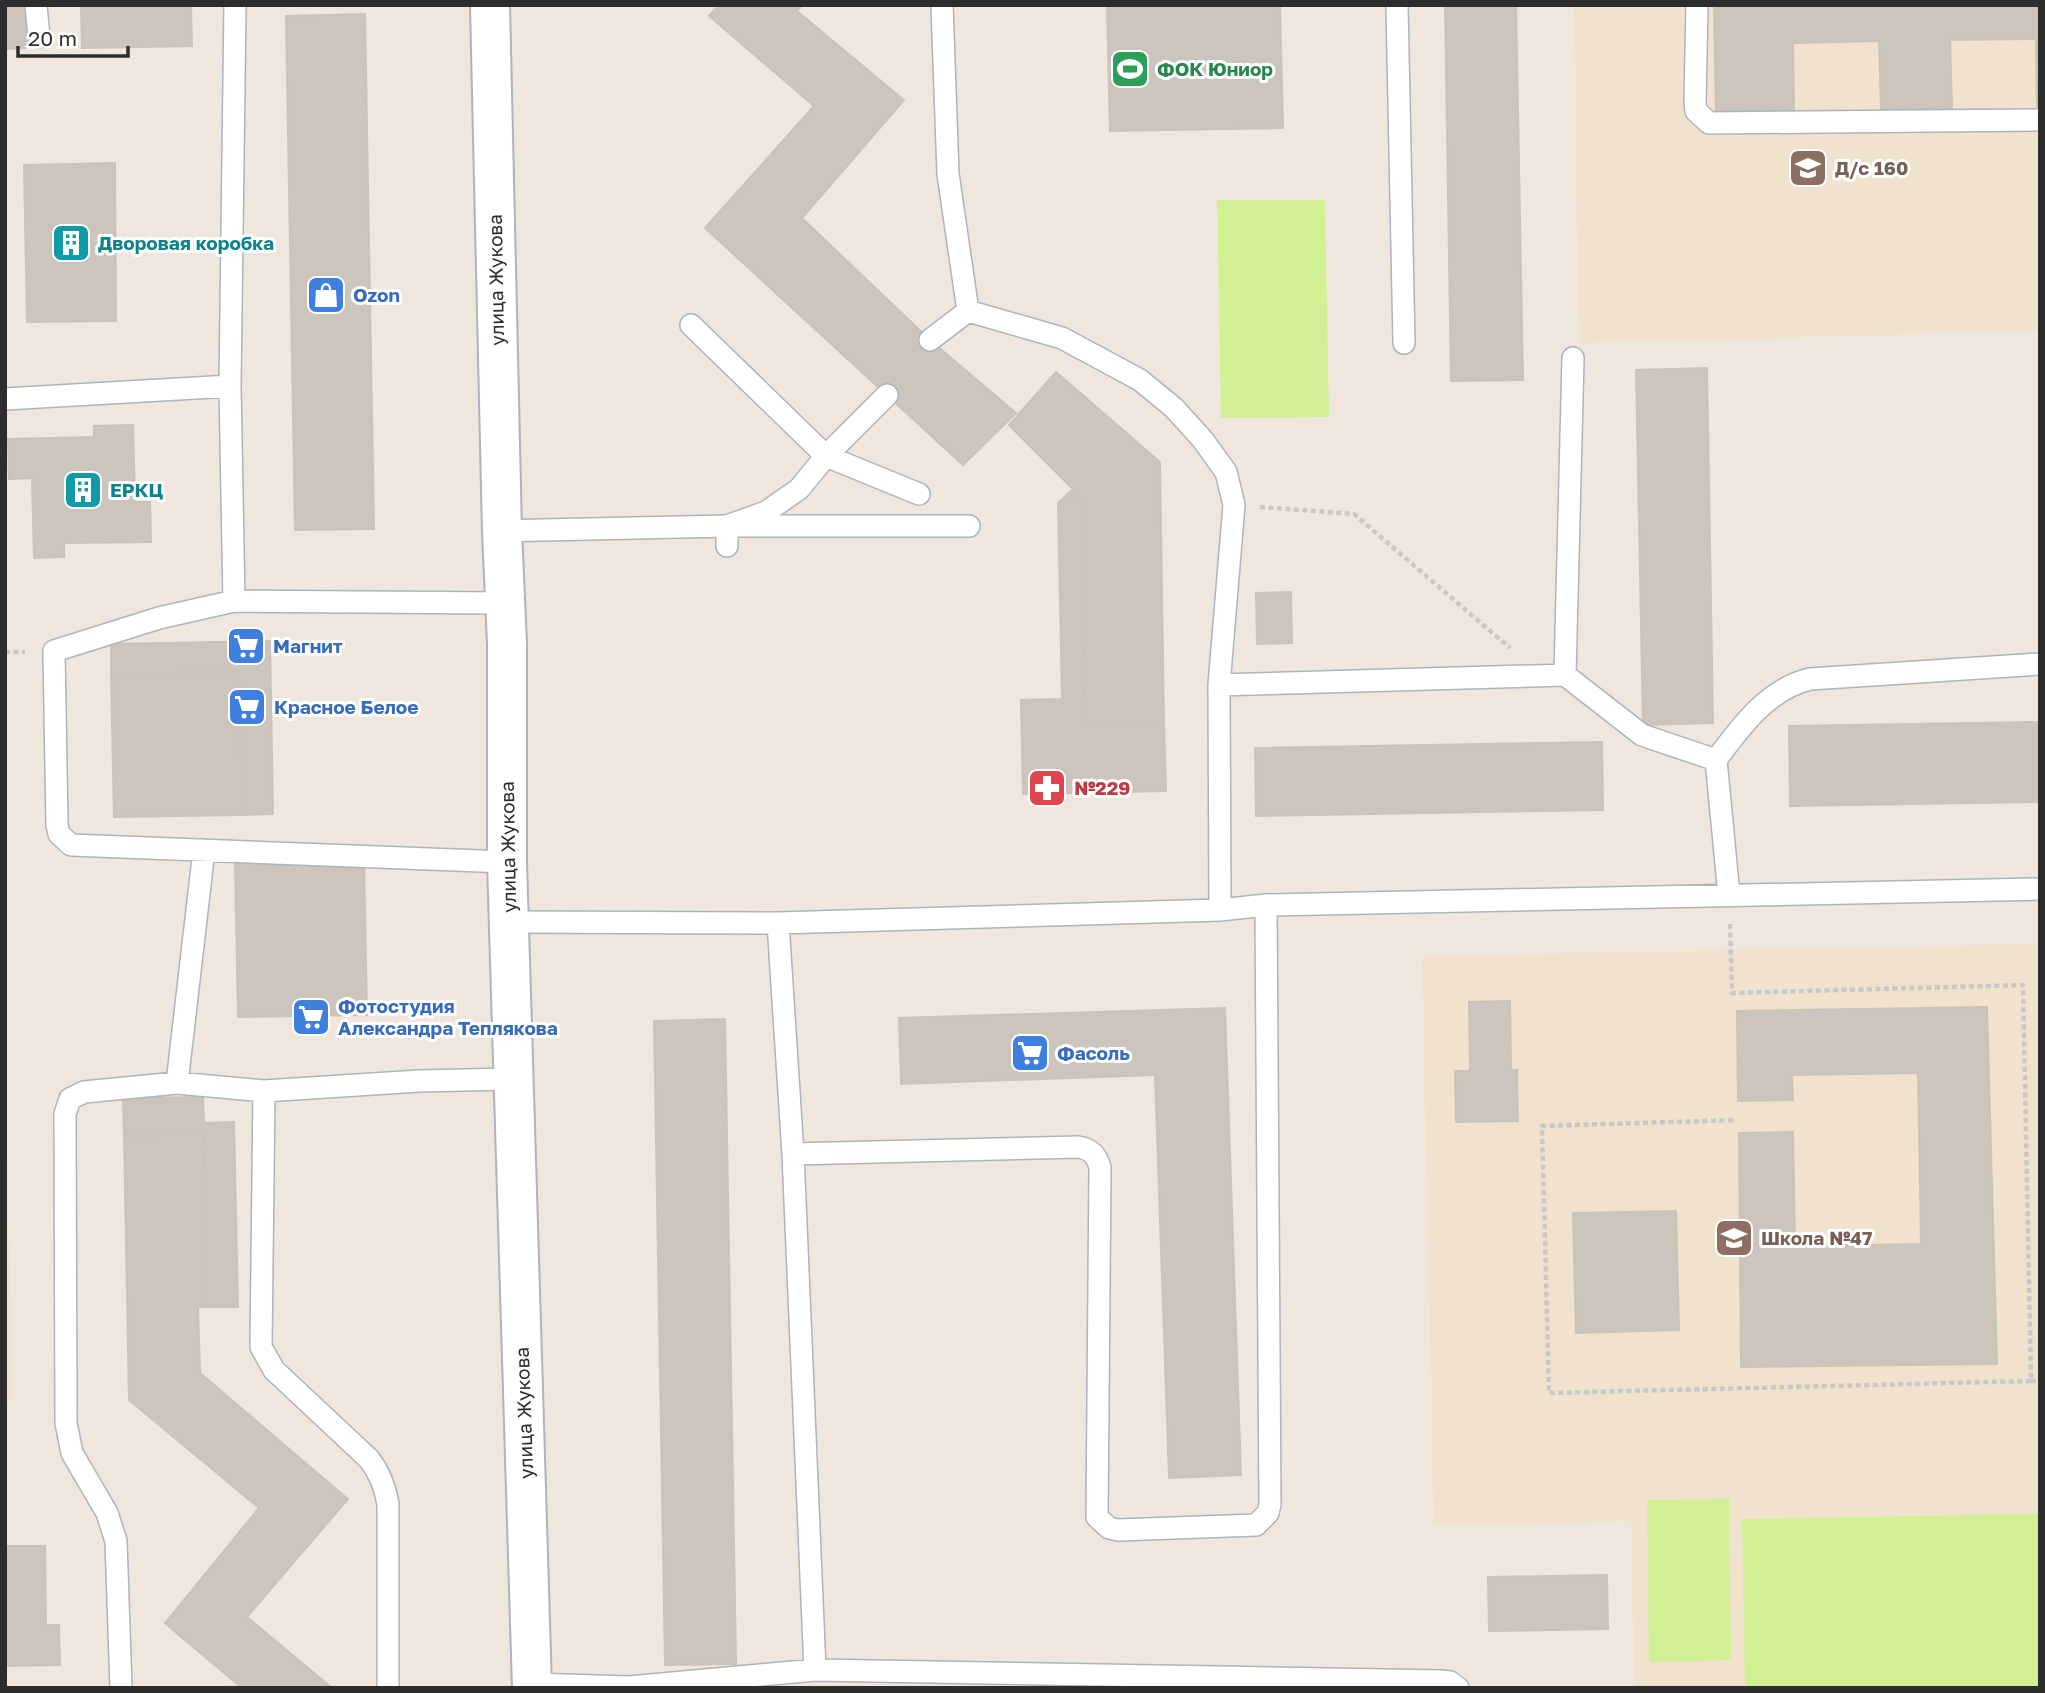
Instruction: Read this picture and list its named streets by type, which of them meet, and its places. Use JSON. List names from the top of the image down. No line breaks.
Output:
{"streets":{"street":["улица Жукова"]},"places":{"sports":["ФОК Юниор"],"school or university":["Д/с 160","Школа №47"],"building":["Дворовая коробка","ЕРКЦ"],"shop":["Ozon"],"supermarket":["Магнит","Красное Белое","Фотостудия Александра Теплякова","Фасоль"],"pharmacy":["№229"]},"scale_bar":"20 m"}
